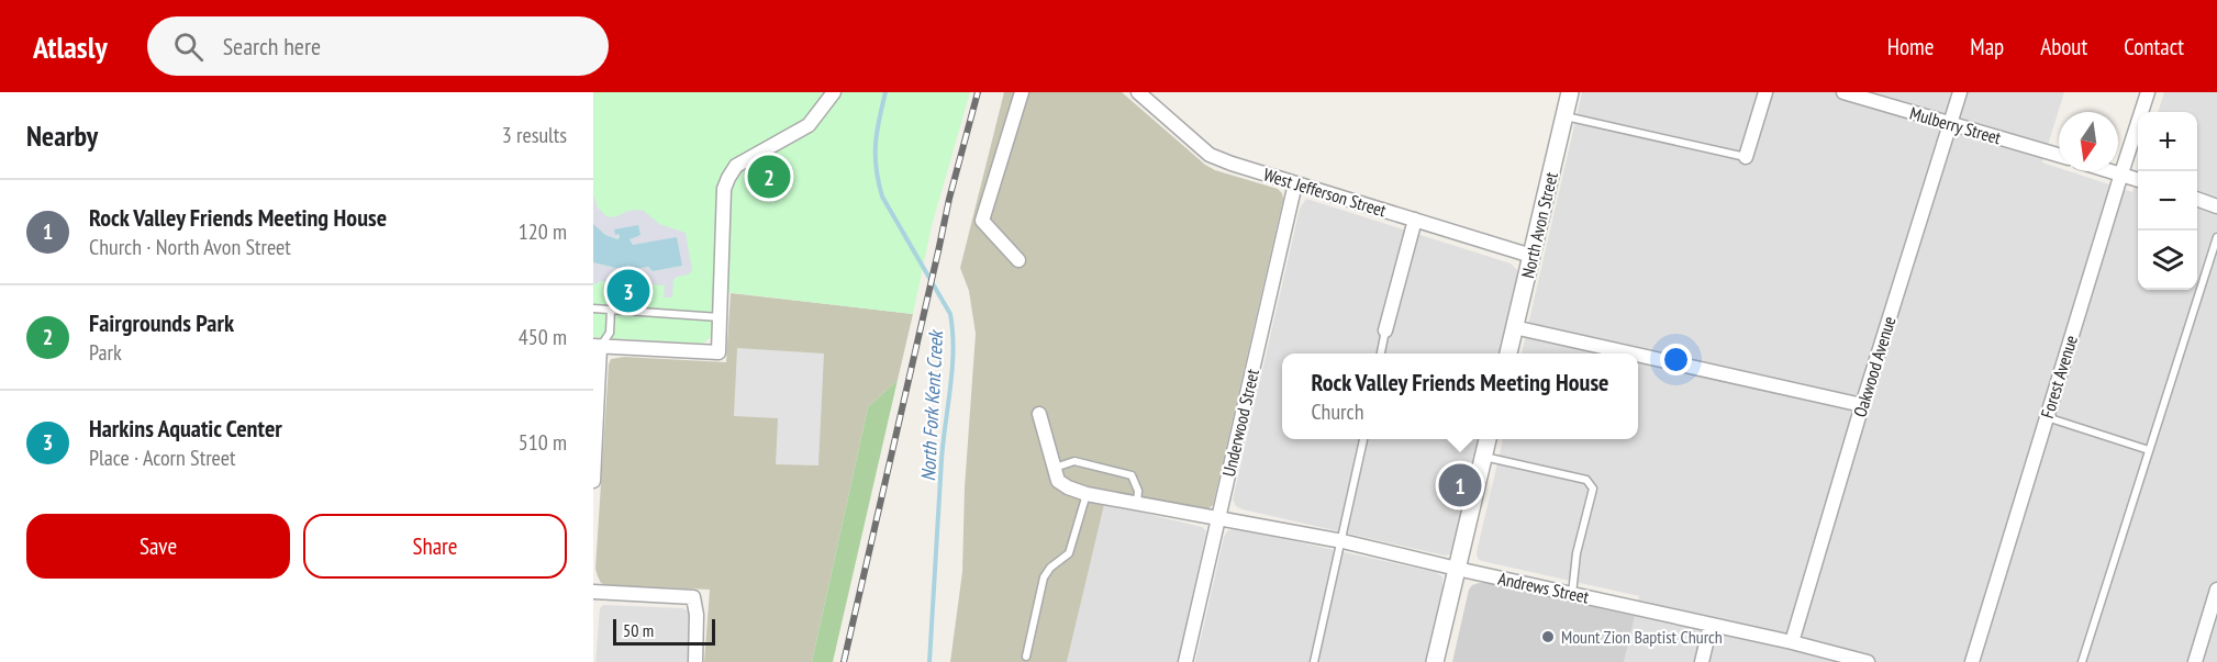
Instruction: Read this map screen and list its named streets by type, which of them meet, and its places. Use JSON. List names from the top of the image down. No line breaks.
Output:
{"streets":{"street":["Mulberry Street","West Jefferson Street","North Avon Street","Oakwood Avenue","Forest Avenue","Underwood Street","Andrews Street"]},"crossings":[["Mulberry Street","Oakwood Avenue"],["West Jefferson Street","North Avon Street"],["West Jefferson Street","Underwood Street"],["Oakwood Avenue","Andrews Street"],["Underwood Street","Andrews Street"]],"water":["North Fork Kent Creek"],"places":["Mount Zion Baptist Church"],"scale_bar":"50 m","north":"bottom","page":{"header":"Atlasly","search":"Search here","nav":["Home","Map","About","Contact"],"heading":["Nearby","3 results"],"map_buttons":["+","−"],"pins":["2","3","1"],"list":[{"mark":"1","name":"Rock Valley Friends Meeting House","note":"Church · North Avon Street","value":"120 m"},{"mark":"2","name":"Fairgrounds Park","note":"Park","value":"450 m"},{"mark":"3","name":"Harkins Aquatic Center","note":"Place · Acorn Street","value":"510 m"}],"popup":["Rock Valley Friends Meeting House","Church"],"buttons":["Save","Share"],"scale":"50 m"}}
